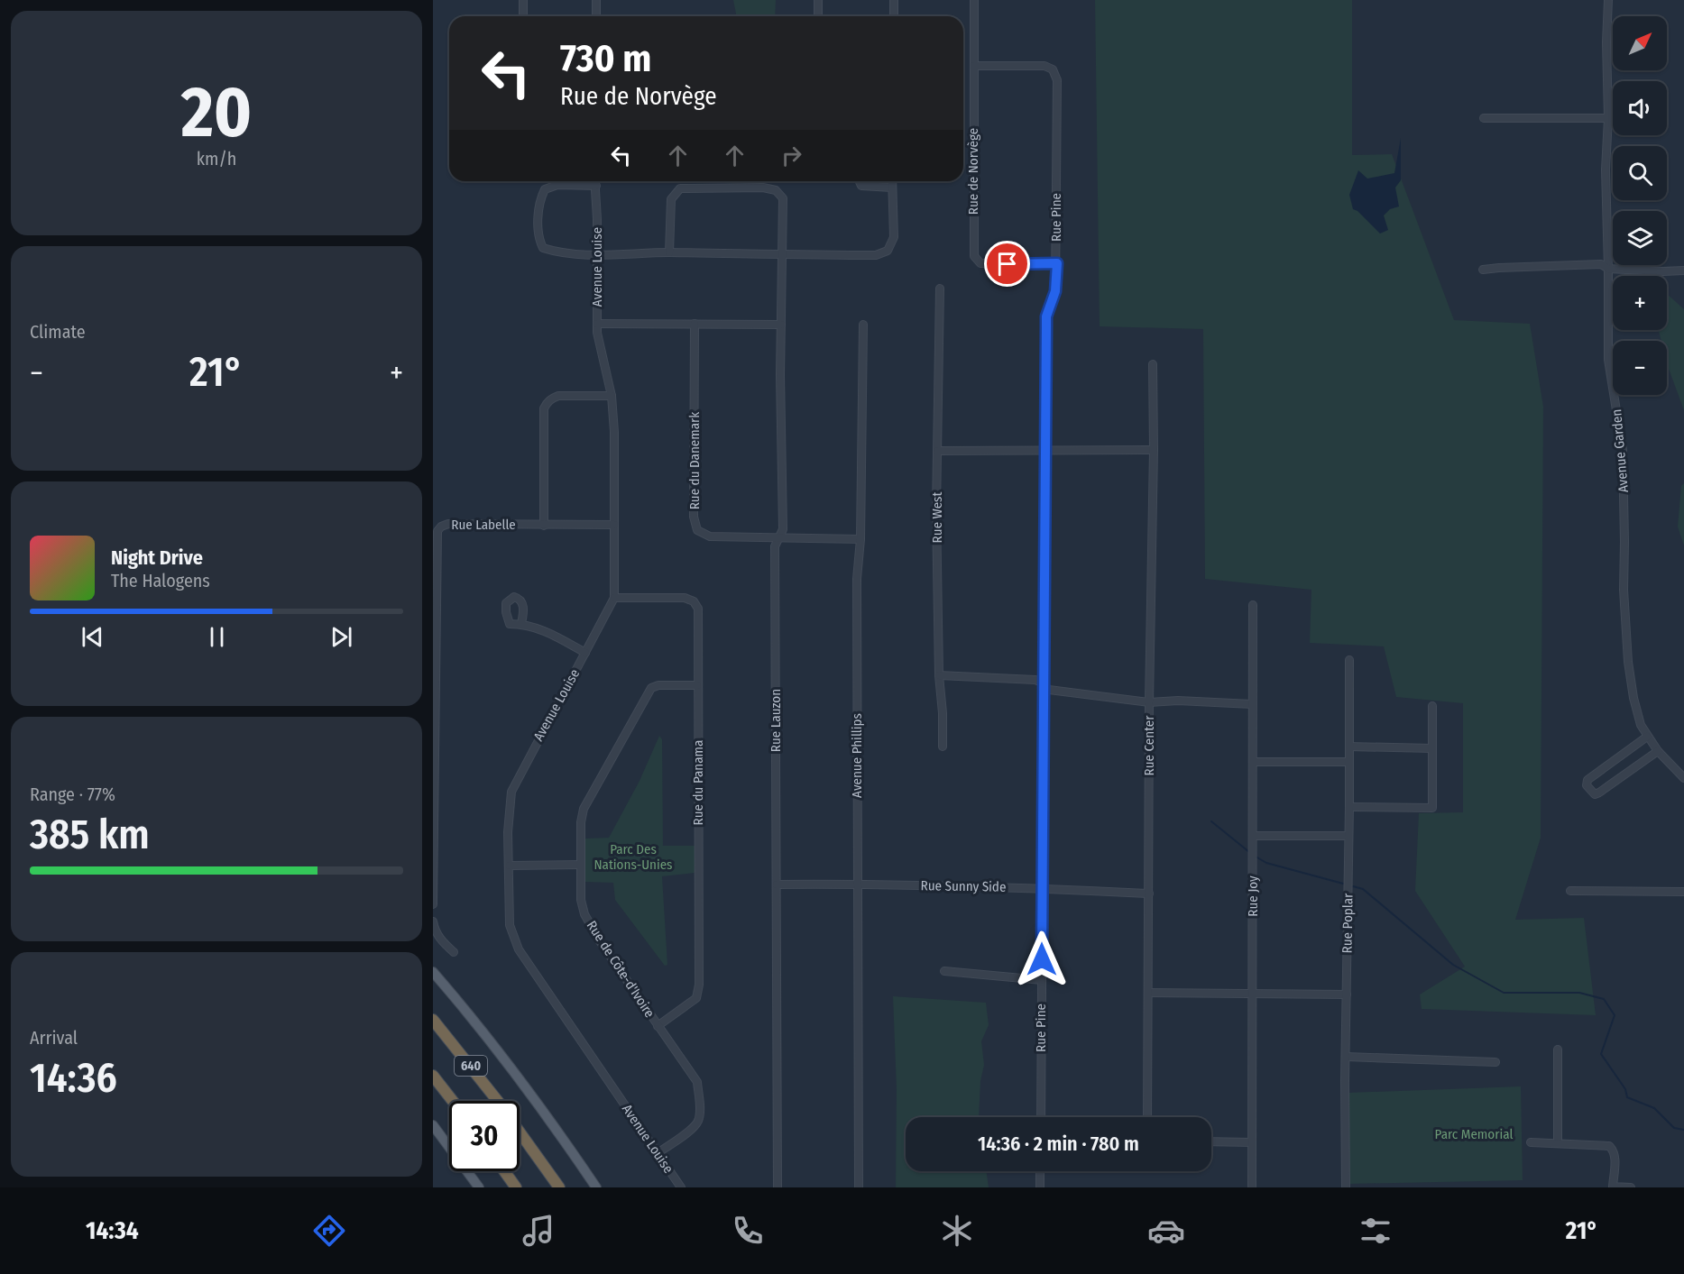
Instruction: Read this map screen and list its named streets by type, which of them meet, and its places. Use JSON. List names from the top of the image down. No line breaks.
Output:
{"streets":{"highway":["640"],"street":["Rue de Norvège","Rue Pine","Avenue Louise","Avenue Garden","Rue du Danemark","Rue West","Rue Labelle","Rue Lauzon","Rue Center","Avenue Phillips","Rue du Panama","Rue Sunny Side","Rue Joy","Rue Poplar","Rue de Côte-d'Ivoire"]},"crossings":[["Rue de Norvège","Rue Pine"],["Rue Pine","Rue Sunny Side"],["Avenue Louise","Rue Labelle"],["Avenue Louise","Rue du Panama"],["Avenue Louise","Rue de Côte-d'Ivoire"],["Rue du Danemark","Rue Lauzon"],["Rue du Danemark","Avenue Phillips"],["Rue Lauzon","Rue Sunny Side"],["Rue Center","Rue Sunny Side"],["Avenue Phillips","Rue Sunny Side"],["Rue du Panama","Rue de Côte-d'Ivoire"]],"parks":["Parc Des Nations-Unies","Parc Memorial"],"north":"top right","page":{"tile":[["20","km/h"],"Climate",["Range · 77%","385 km"],["Arrival","14:36"]],"map_buttons":["+","−"],"turn":["730 m","Rue de Norvège"],"heat":["−","21°","+"],"song":["Night Drive","The Halogens"],"limit":"30","trip":"14:36 · 2 min · 780 m","tabs":["14:34","21°"]}}
